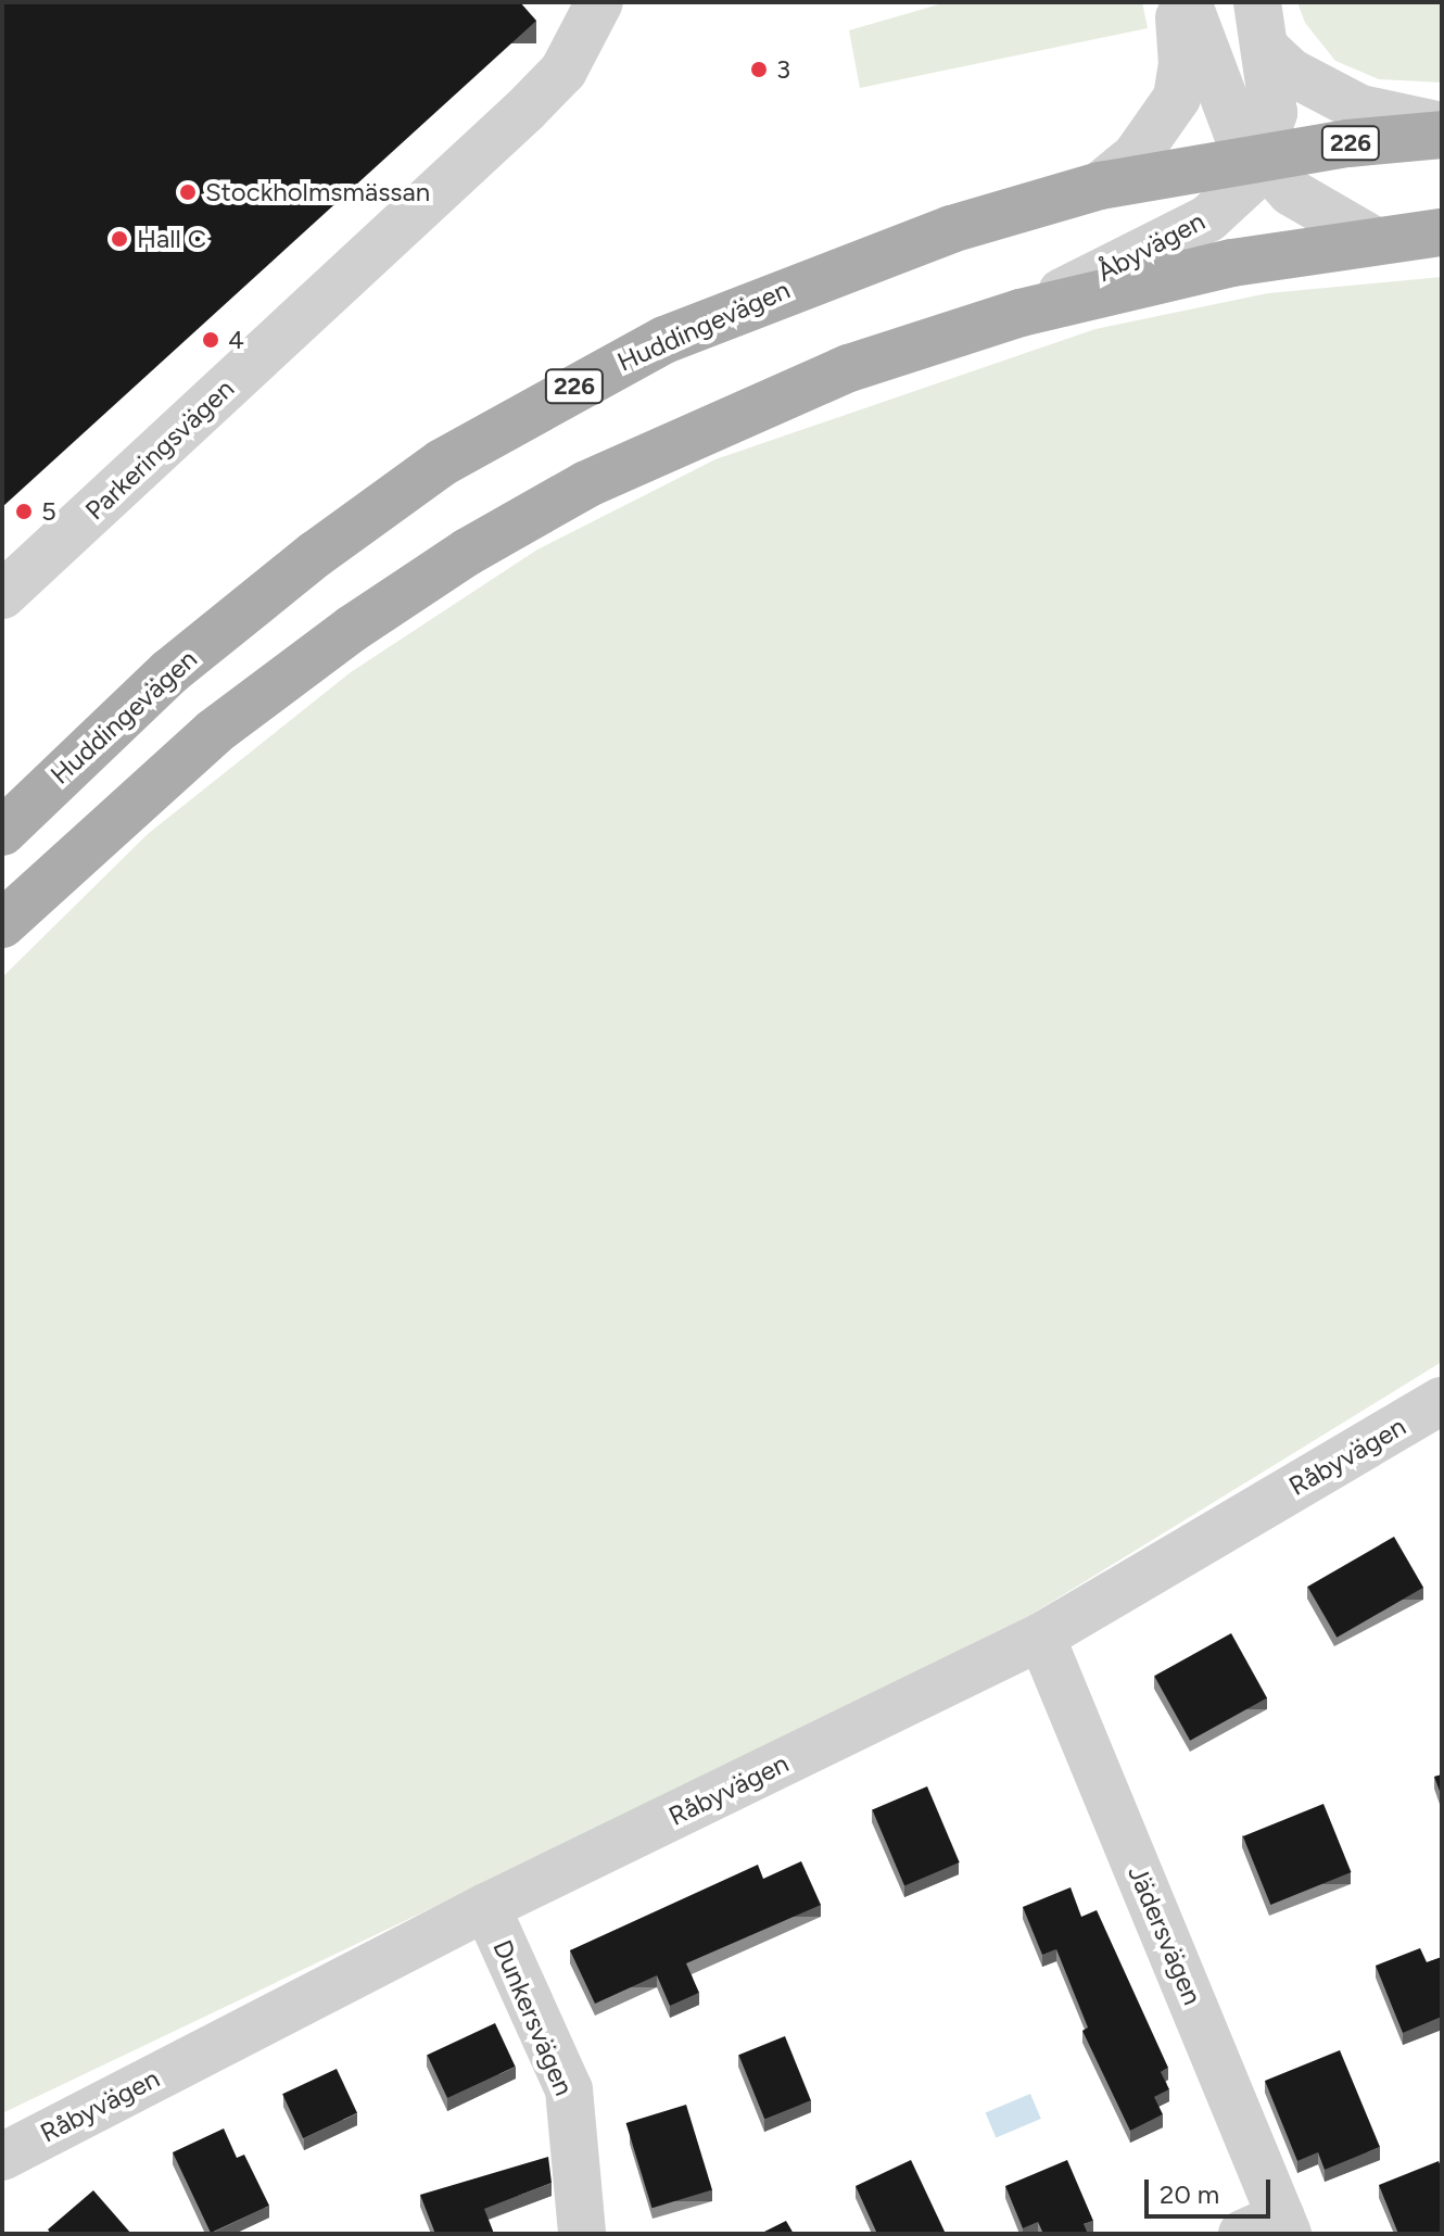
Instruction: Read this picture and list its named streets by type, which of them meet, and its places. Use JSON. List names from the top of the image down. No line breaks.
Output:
{"streets":{"main road":["226","Huddingevägen"],"street":["Åbyvägen","Parkeringsvägen","Råbyvägen","Jädersvägen","Dunkersvägen"]},"crossings":[["Åbyvägen","Huddingevägen"],["Råbyvägen","Jädersvägen"],["Råbyvägen","Dunkersvägen"]],"places":["3","Stockholmsmässan","Hall C","4","5"],"scale_bar":"20 m"}
